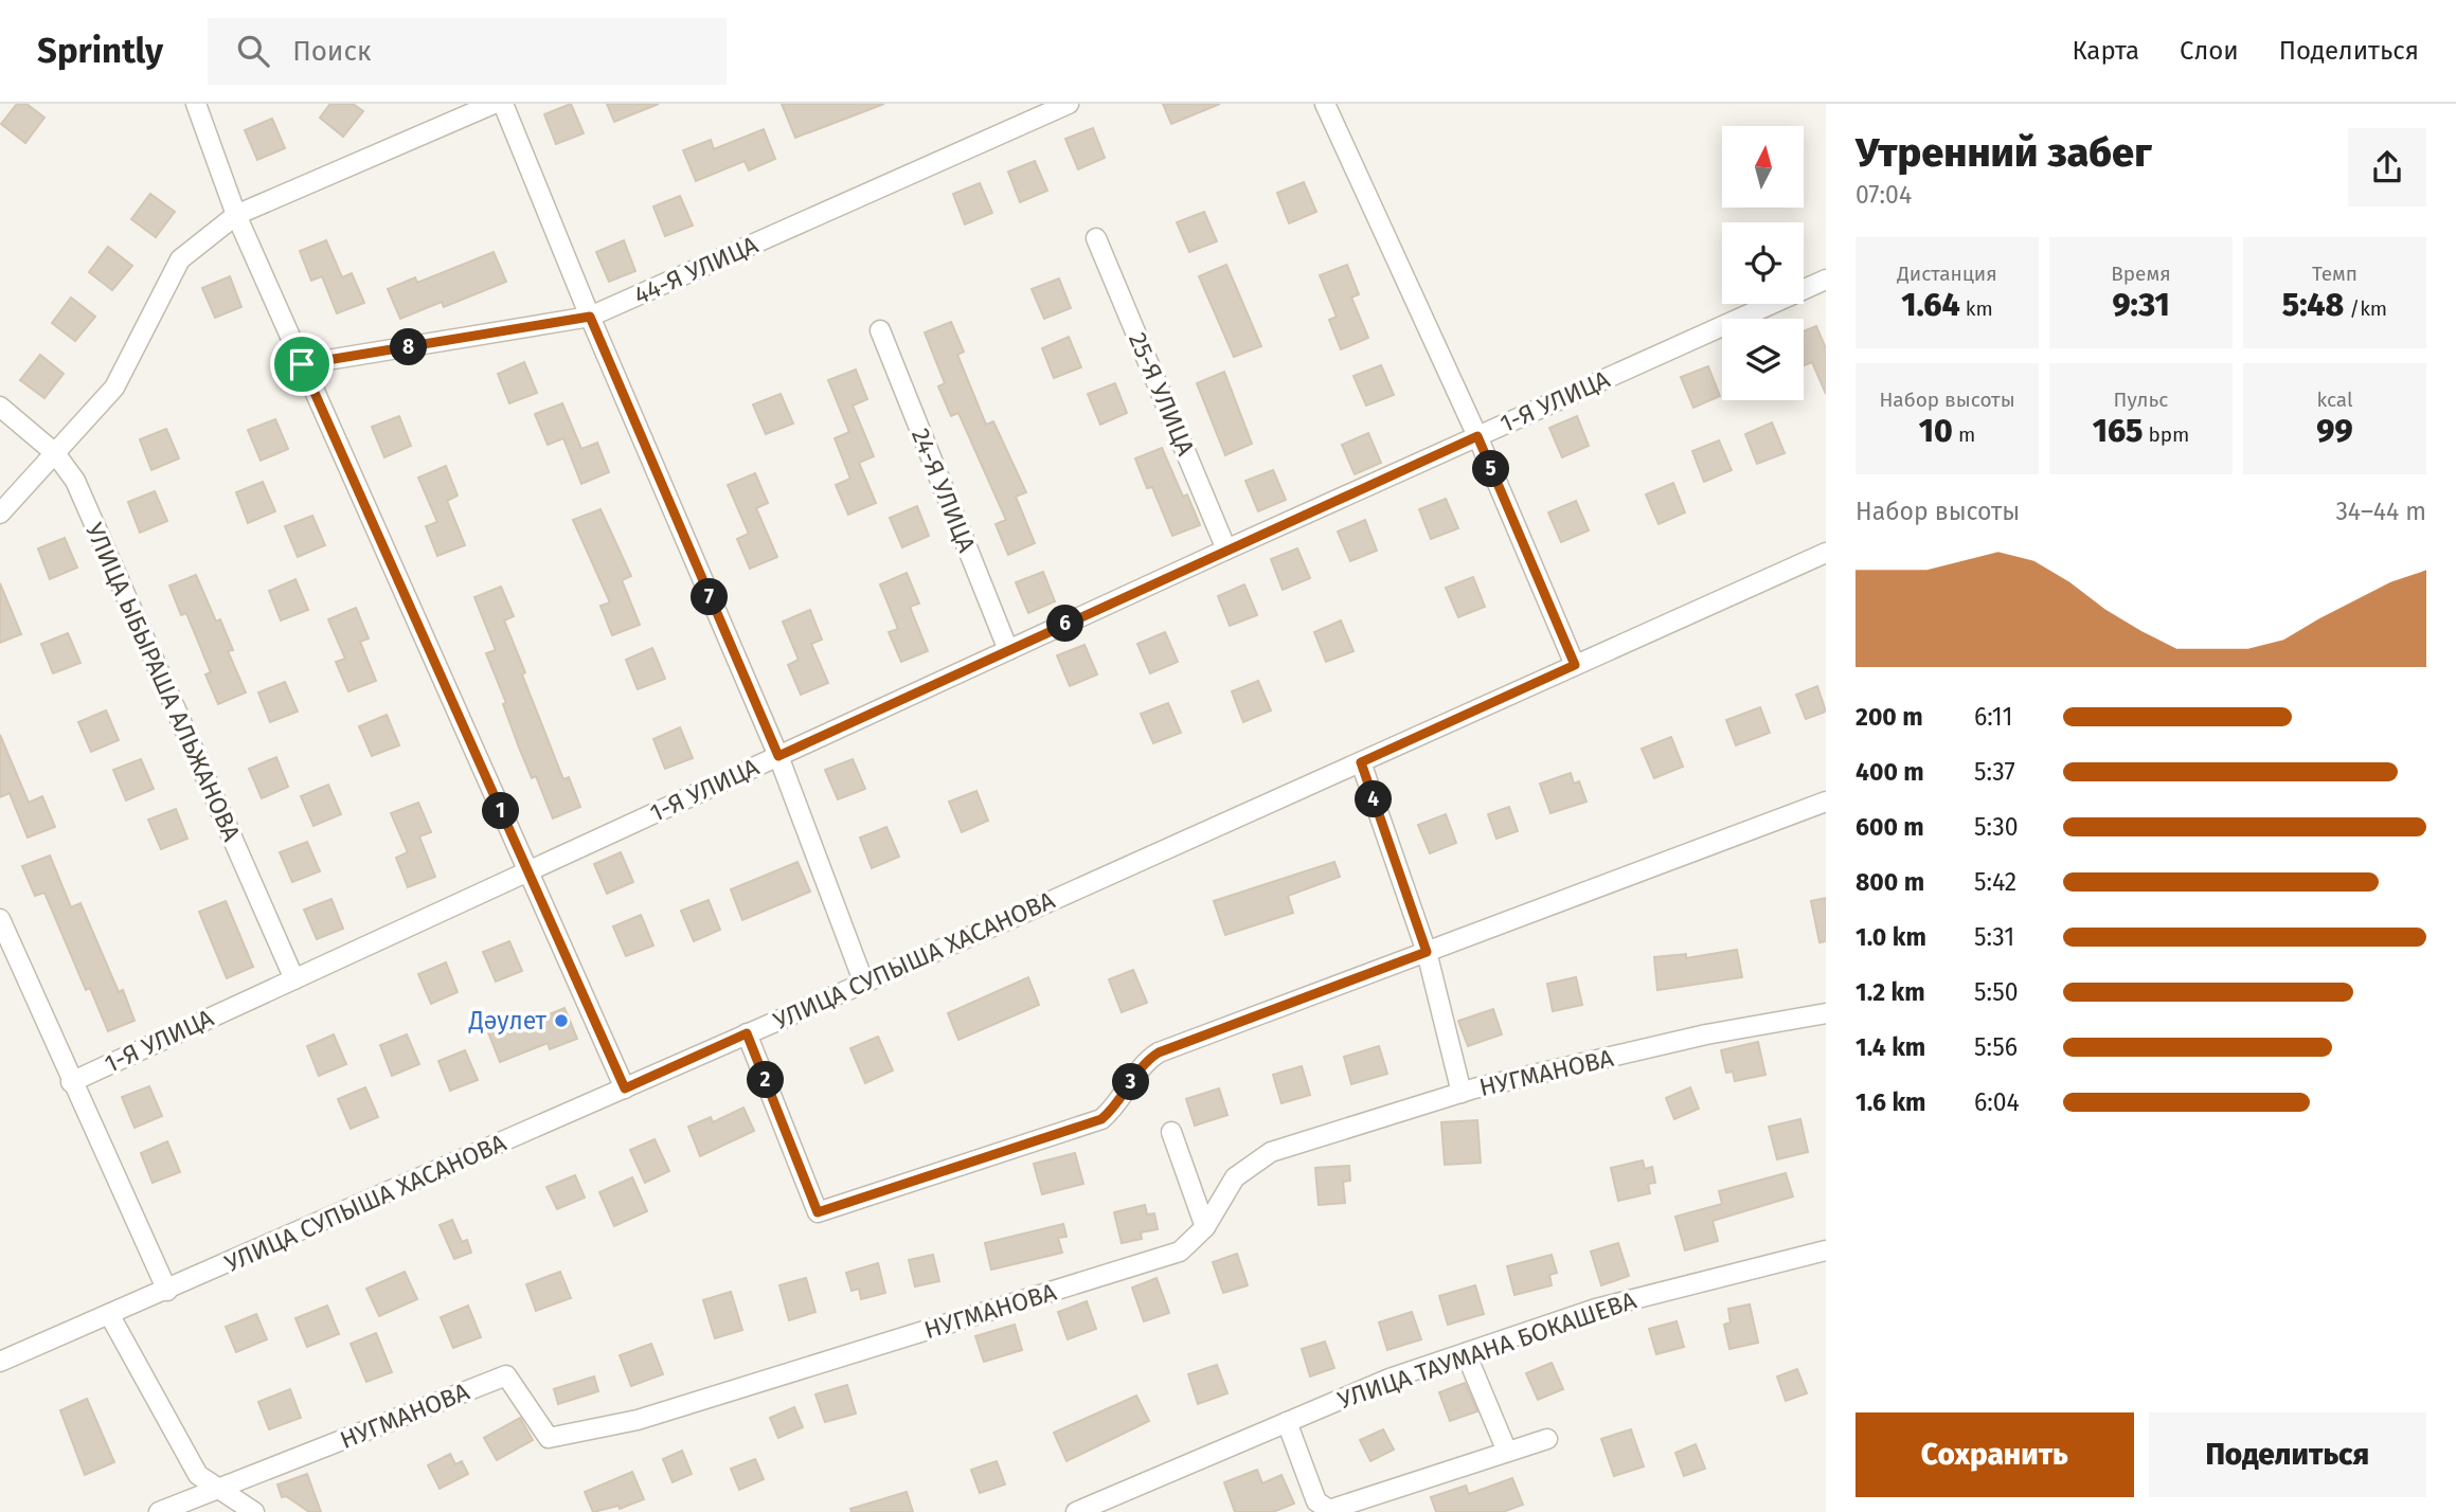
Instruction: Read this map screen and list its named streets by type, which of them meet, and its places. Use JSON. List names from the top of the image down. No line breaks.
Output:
{"streets":{"street":["44-Я УЛИЦА","25-Я УЛИЦА","1-Я УЛИЦА","24-Я УЛИЦА","УЛИЦА ЫБЫРАША АЛЬЖАНОВА","УЛИЦА СУПЫША ХАСАНОВА","НУГМАНОВА","УЛИЦА ТАУМАНА БОКАШЕВА"]},"crossings":[["25-Я УЛИЦА","1-Я УЛИЦА"],["1-Я УЛИЦА","24-Я УЛИЦА"],["1-Я УЛИЦА","УЛИЦА ЫБЫРАША АЛЬЖАНОВА"]],"places":["Дәулет"],"north":"top","page":{"header":"Sprintly","search":"Поиск","nav":["Карта","Слои","Поделиться"],"heading":["Утренний забег","07:04"],"stats":[["Дистанция","1.64 km"],["Время","9:31"],["Темп","5:48 /km"],["Набор высоты","10 m"],["Пульс","165 bpm"],["kcal","99"]],"pins":["8","5","7","6","4","1","2","3"],"chart":["Набор высоты","34–44 m"],"list":[{"name":"200 m","note":"6:11"},{"name":"400 m","note":"5:37"},{"name":"600 m","note":"5:30"},{"name":"800 m","note":"5:42"},{"name":"1.0 km","note":"5:31"},{"name":"1.2 km","note":"5:50"},{"name":"1.4 km","note":"5:56"},{"name":"1.6 km","note":"6:04"}],"buttons":["Сохранить","Поделиться"]}}
